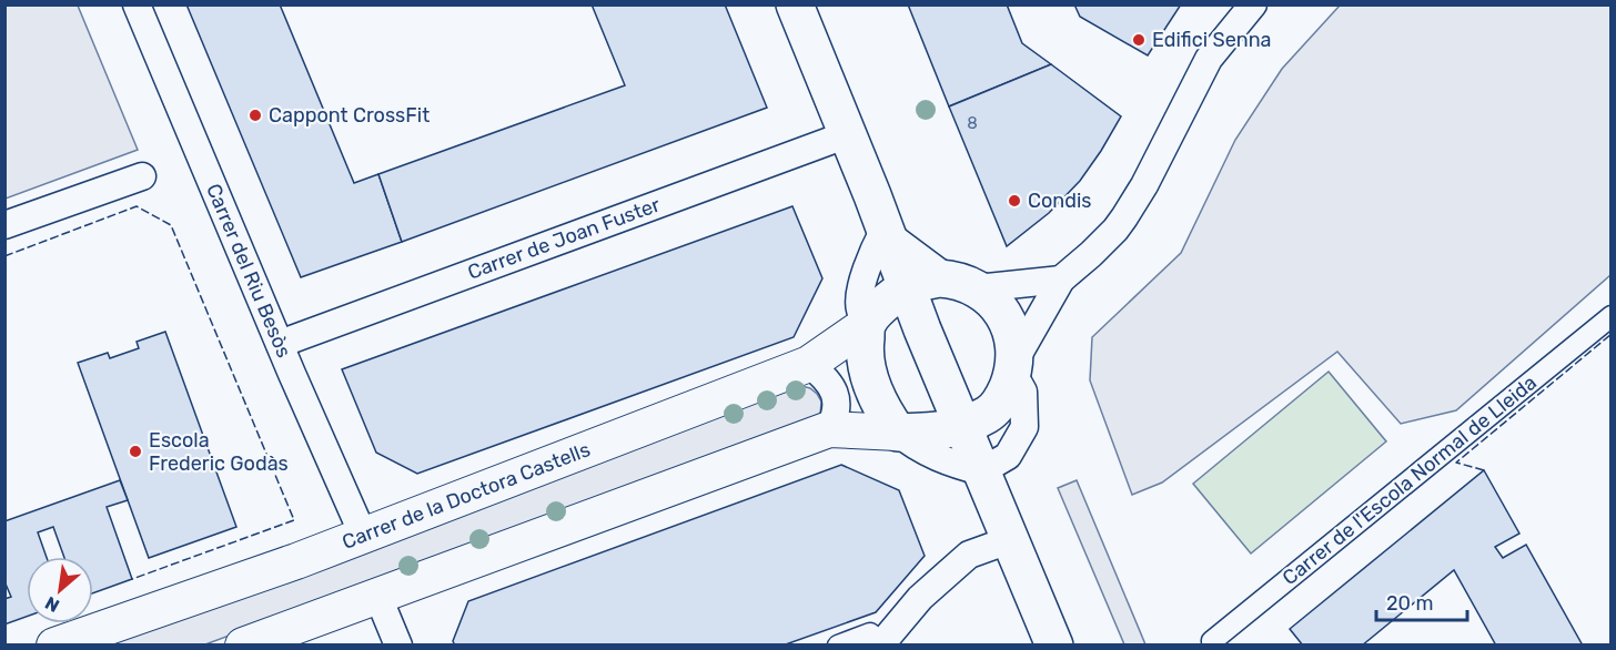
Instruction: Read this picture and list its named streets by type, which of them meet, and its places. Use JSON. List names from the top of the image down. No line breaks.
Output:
{"streets":{"street":["Carrer de Joan Fuster","Carrer del Riu Besòs","Carrer de l'Escola Normal de Lleida","Carrer de la Doctora Castells"]},"crossings":[["Carrer de Joan Fuster","Carrer del Riu Besòs"],["Carrer del Riu Besòs","Carrer de la Doctora Castells"]],"places":["Edifici Senna","Cappont CrossFit","Condis","Escola Frederic Godàs"],"house_numbers":["8"],"scale_bar":"20 m","north":"bottom left"}
